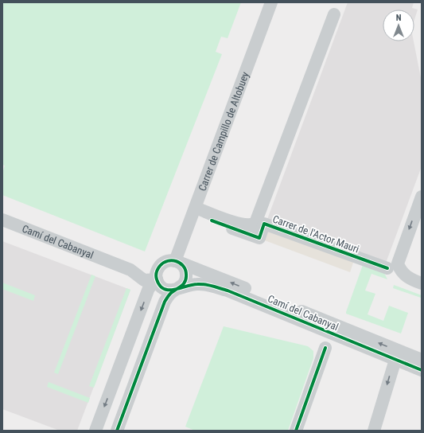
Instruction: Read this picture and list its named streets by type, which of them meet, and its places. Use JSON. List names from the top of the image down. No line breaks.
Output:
{"streets":{"street":["Carrer de Campillo de Altobuey","Carrer de l'Actor Mauri","Camí del Cabanyal"]},"crossings":[["Carrer de Campillo de Altobuey","Camí del Cabanyal"]],"north":"top"}
